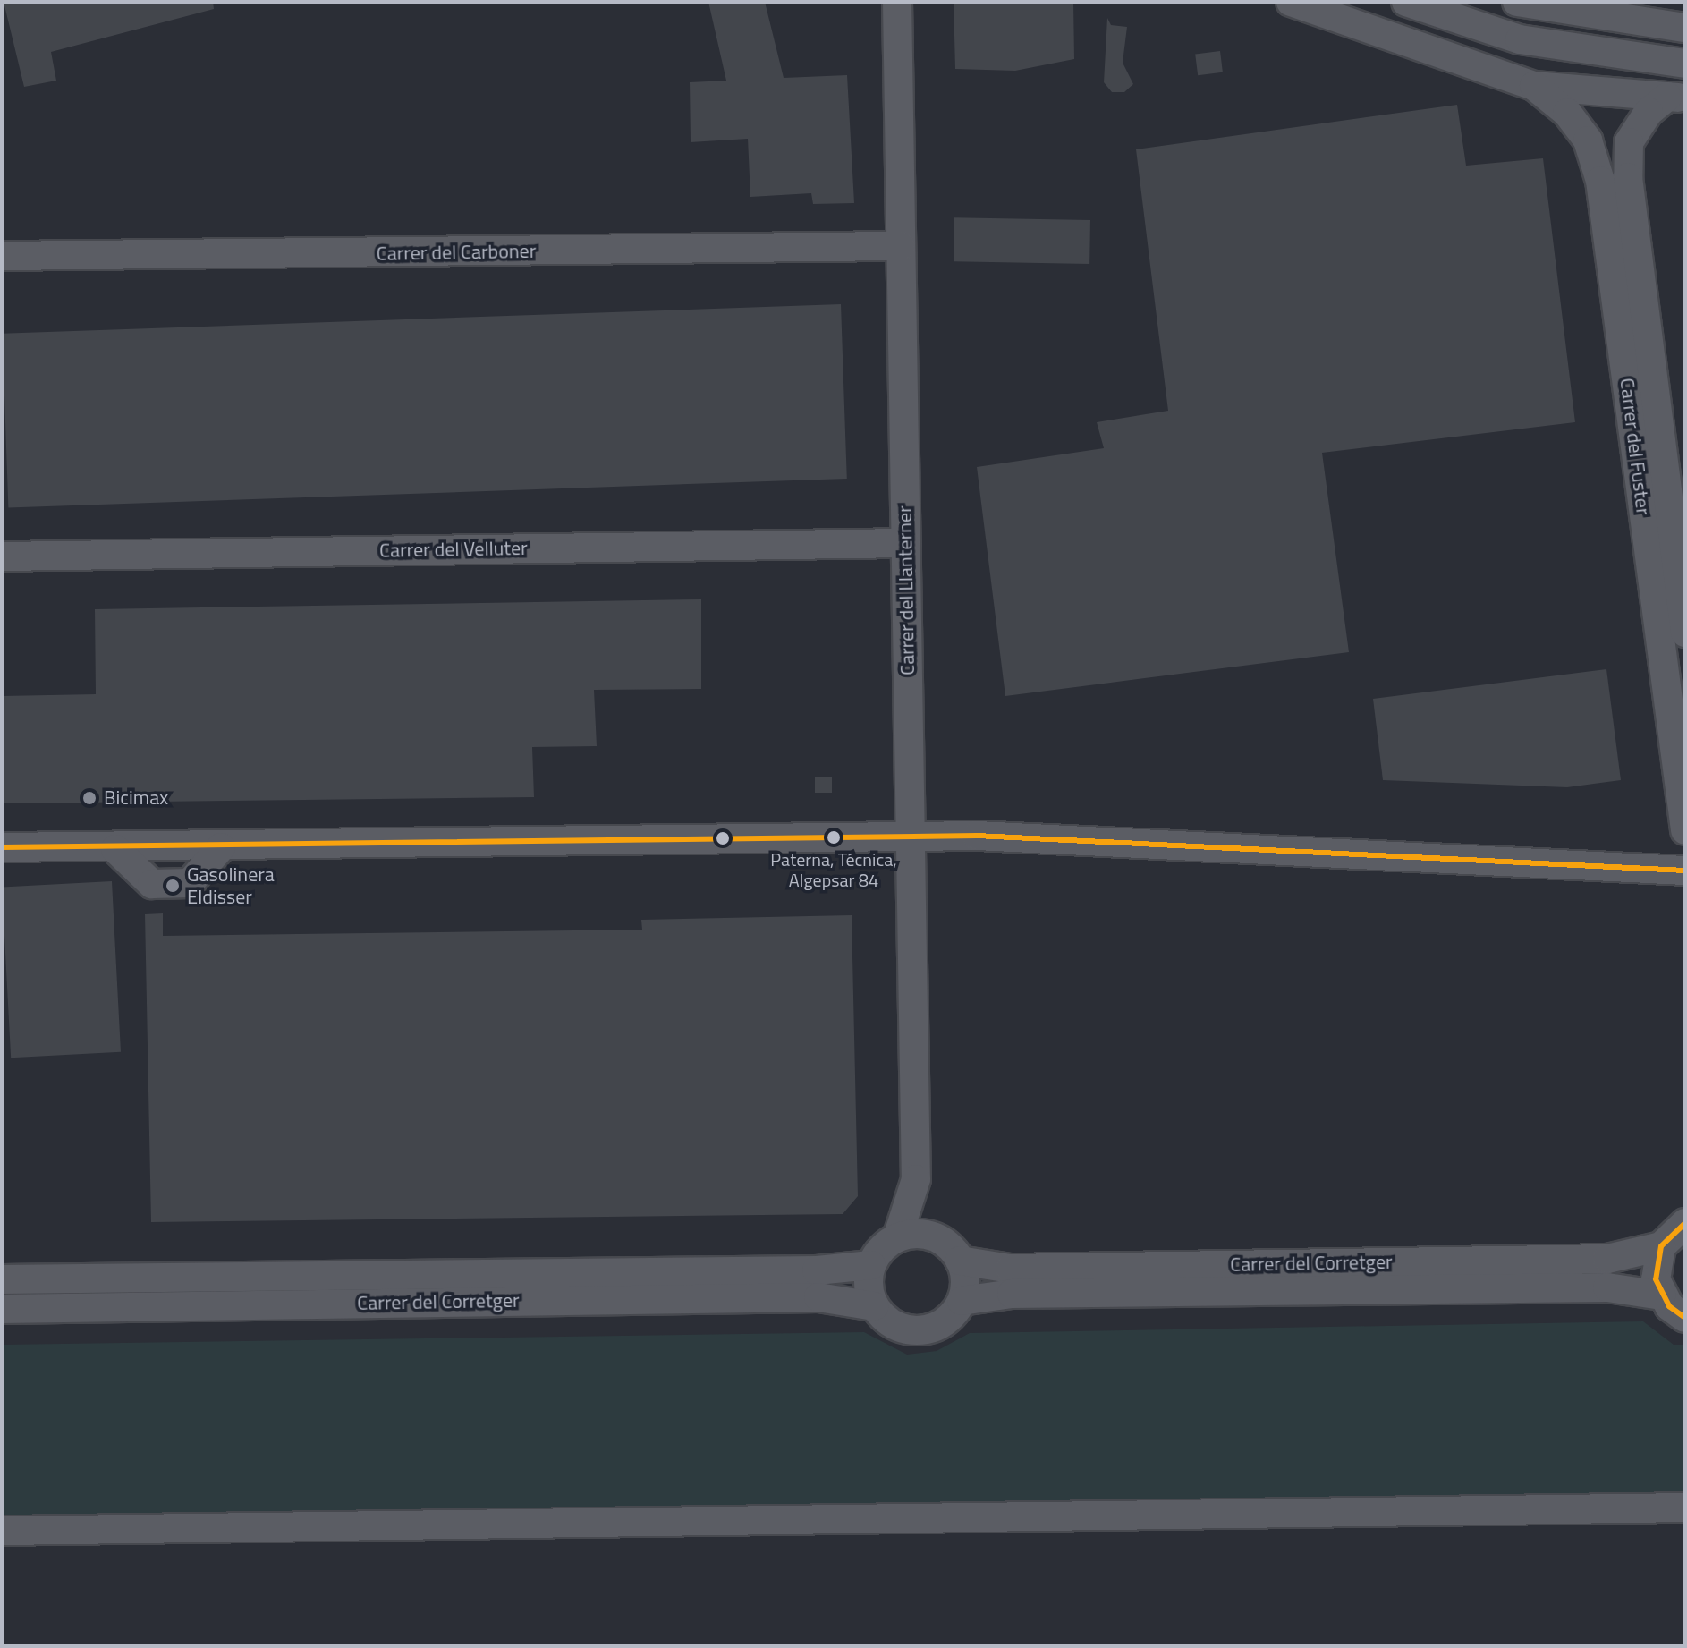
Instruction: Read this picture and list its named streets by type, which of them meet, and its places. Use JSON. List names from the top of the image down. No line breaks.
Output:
{"streets":{"street":["Carrer del Carboner","Carrer del Fuster","Carrer del Velluter","Carrer del Llanterner","Carrer del Corretger"]},"crossings":[["Carrer del Carboner","Carrer del Llanterner"],["Carrer del Velluter","Carrer del Llanterner"],["Carrer del Llanterner","Carrer del Corretger"]],"places":["Bicimax","Paterna, Técnica, Algepsar 84","Gasolinera Eldisser"]}
